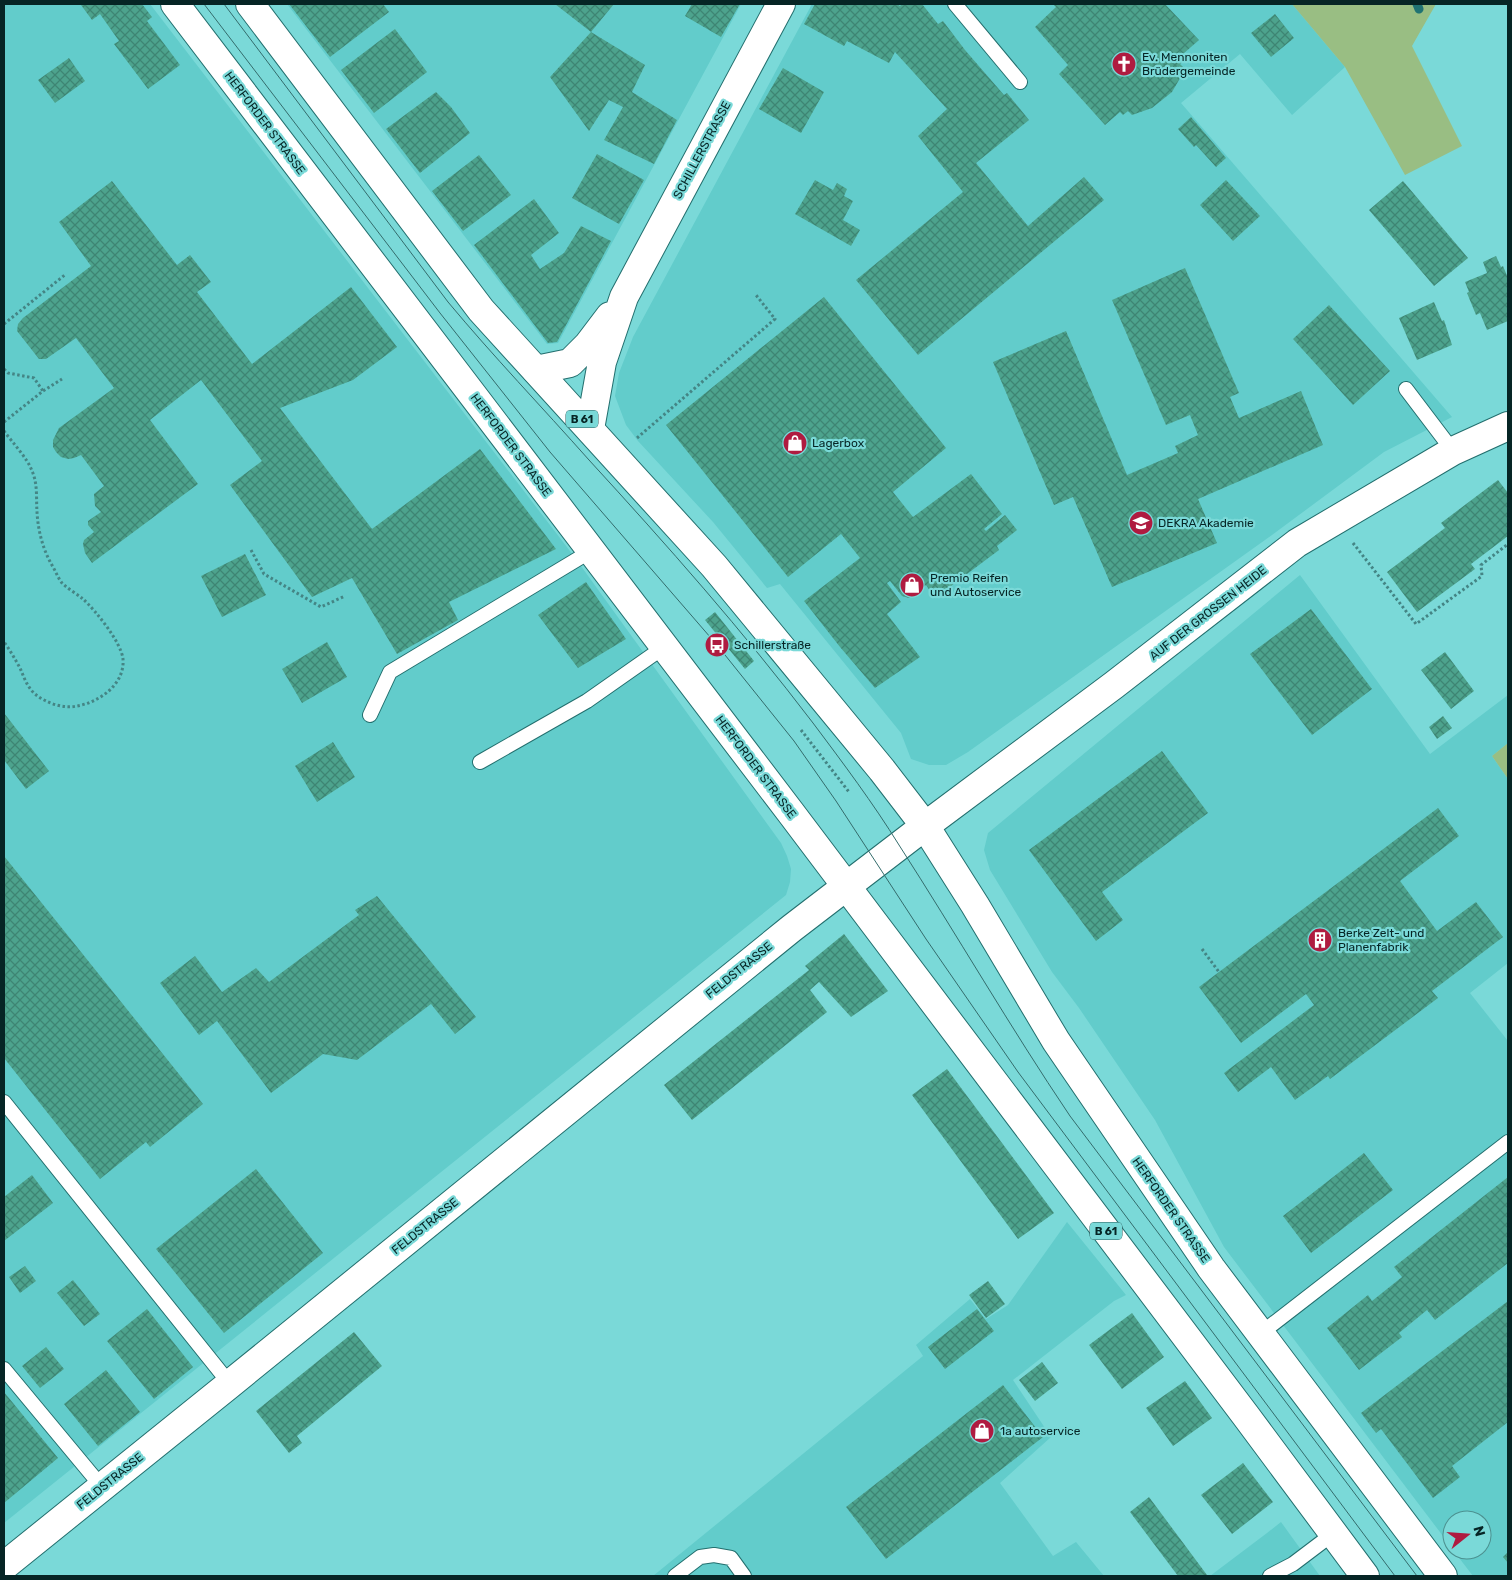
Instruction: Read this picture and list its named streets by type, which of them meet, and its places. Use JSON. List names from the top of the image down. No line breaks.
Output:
{"streets":{"main road":["HERFORDER STRASSE","SCHILLERSTRASSE","B 61","AUF DER GROSSEN HEIDE","FELDSTRASSE"]},"crossings":[["HERFORDER STRASSE","SCHILLERSTRASSE"],["HERFORDER STRASSE","AUF DER GROSSEN HEIDE"],["HERFORDER STRASSE","FELDSTRASSE"]],"places":{"church":["Ev. Mennoniten Brüdergemeinde"],"shop":["Lagerbox","Premio Reifen und Autoservice","1a autoservice"],"school or university":["DEKRA Akademie"],"bus stop":["Schillerstraße"],"building":["Berke Zelt- und Planenfabrik"]},"north":"right"}
